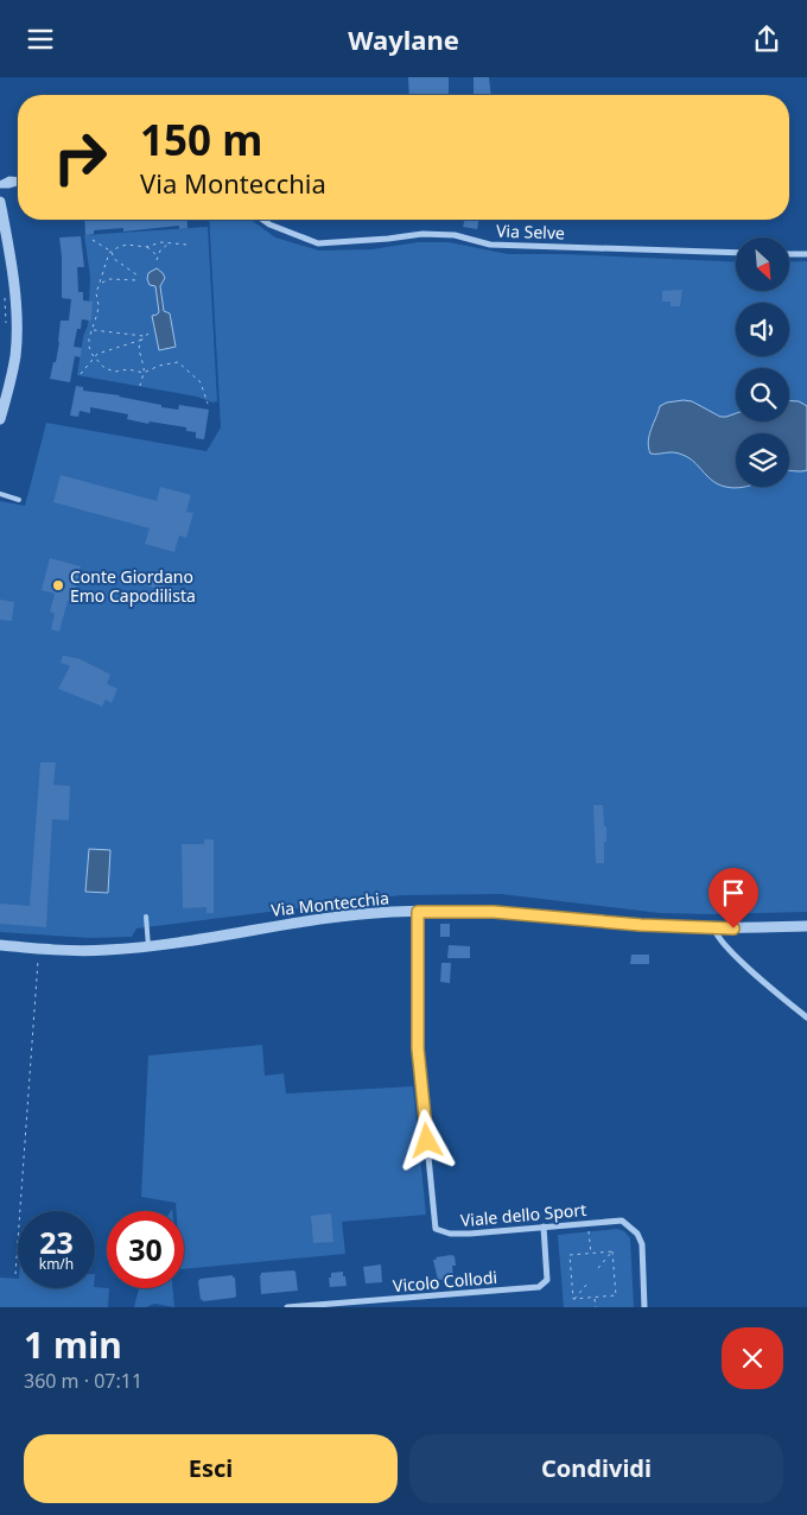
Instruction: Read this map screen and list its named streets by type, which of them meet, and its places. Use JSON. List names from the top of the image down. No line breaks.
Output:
{"streets":{"street":["Via Selve","Via Montecchia","Viale dello Sport","Vicolo Collodi"]},"crossings":[["Via Montecchia","Viale dello Sport"],["Viale dello Sport","Vicolo Collodi"]],"places":["Conte Giordano Emo Capodilista"],"north":"bottom right","page":{"header":"Waylane","turn":["150 m","Via Montecchia"],"speed":"23 km/h","limit":"30","heading":["1 min","360 m · 07:11"],"buttons":["Esci","Condividi"]}}
